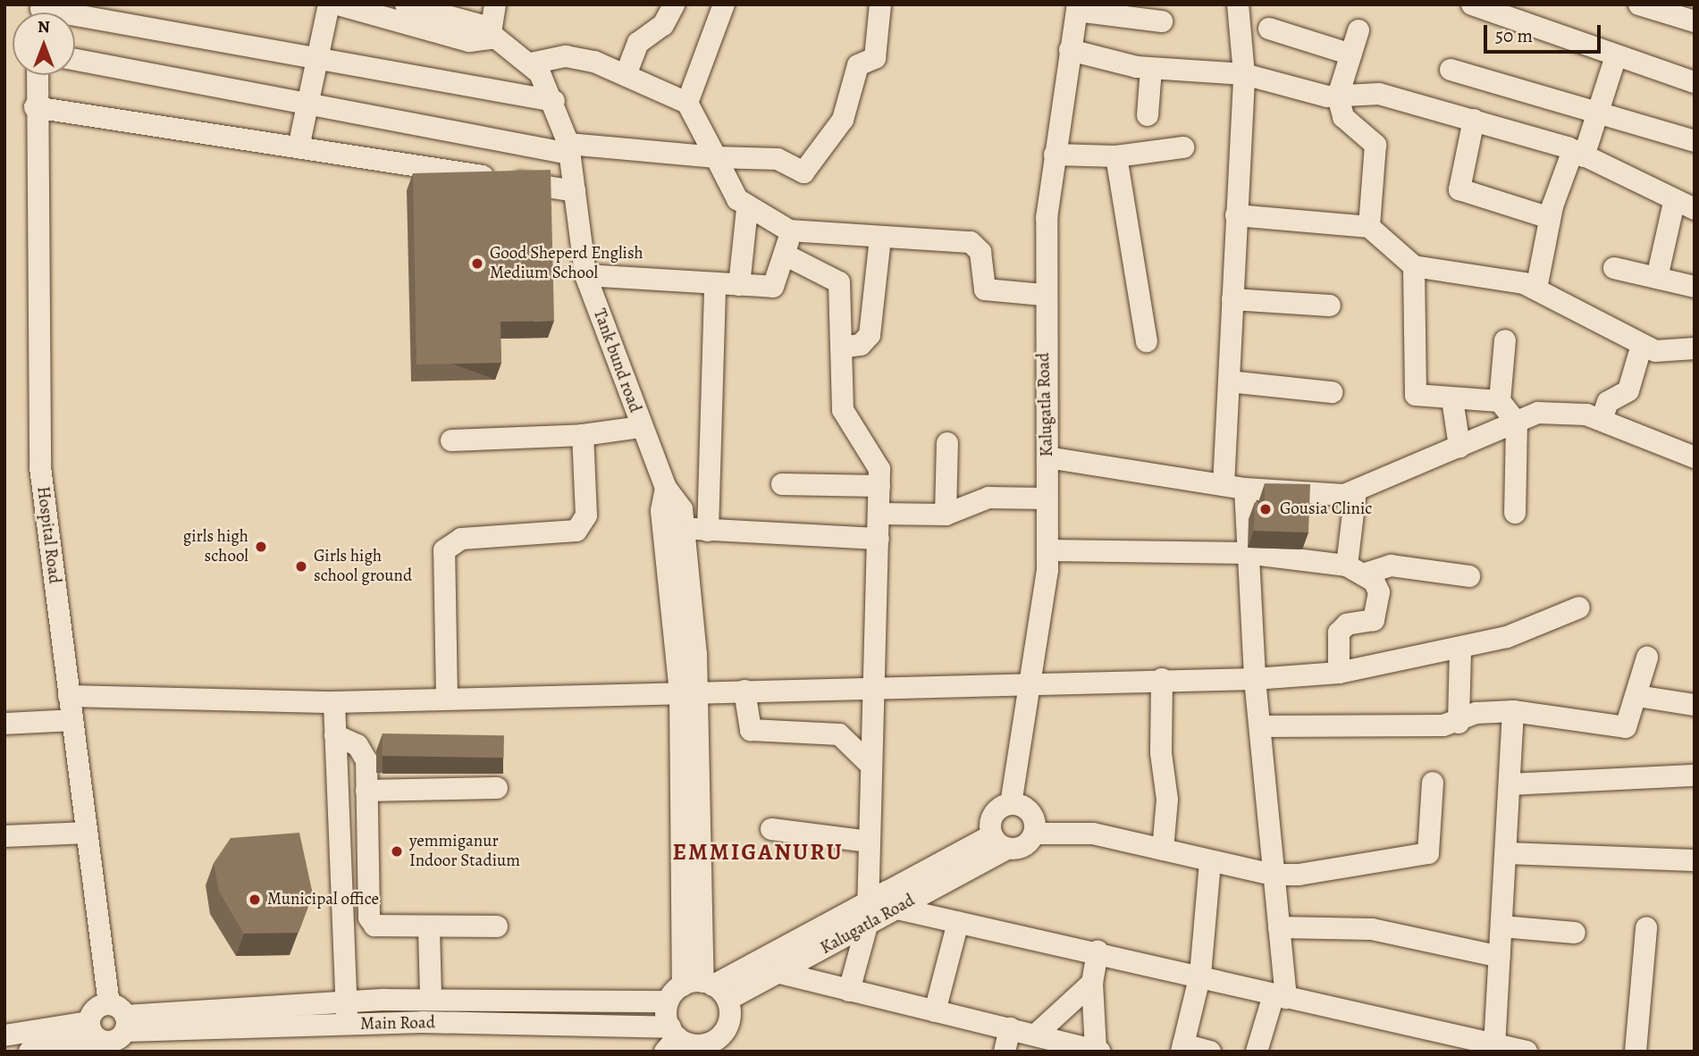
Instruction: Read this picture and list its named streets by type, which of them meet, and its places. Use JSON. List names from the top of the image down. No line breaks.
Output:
{"streets":{"street":["Tank bund road","Kalugatla Road","Hospital Road","Main Road"]},"crossings":[["Hospital Road","Main Road"]],"districts":["EMMIGANURU"],"places":["Good Sheperd English Medium School","Gousia Clinic","girls high school","Girls high school ground","yemmiganur Indoor Stadium","Municipal office"],"scale_bar":"50 m","north":"top"}
